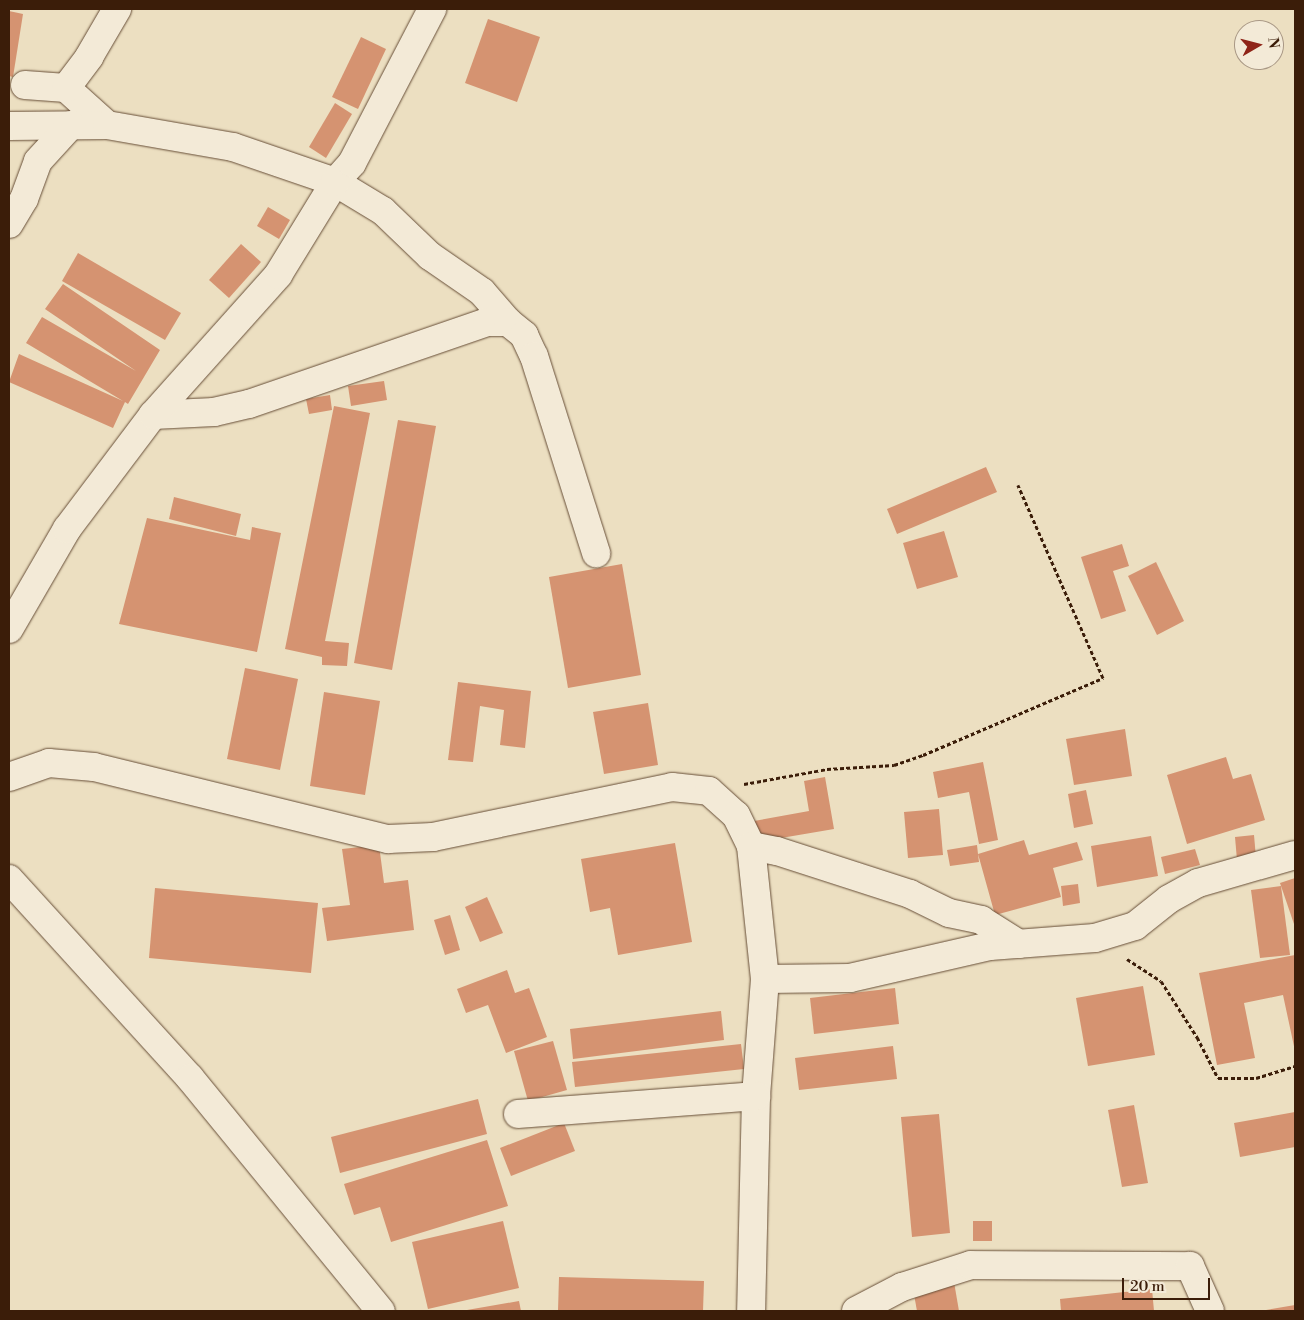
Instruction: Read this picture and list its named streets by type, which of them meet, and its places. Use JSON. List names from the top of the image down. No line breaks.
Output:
{"scale_bar":"20 m","north":"right"}
